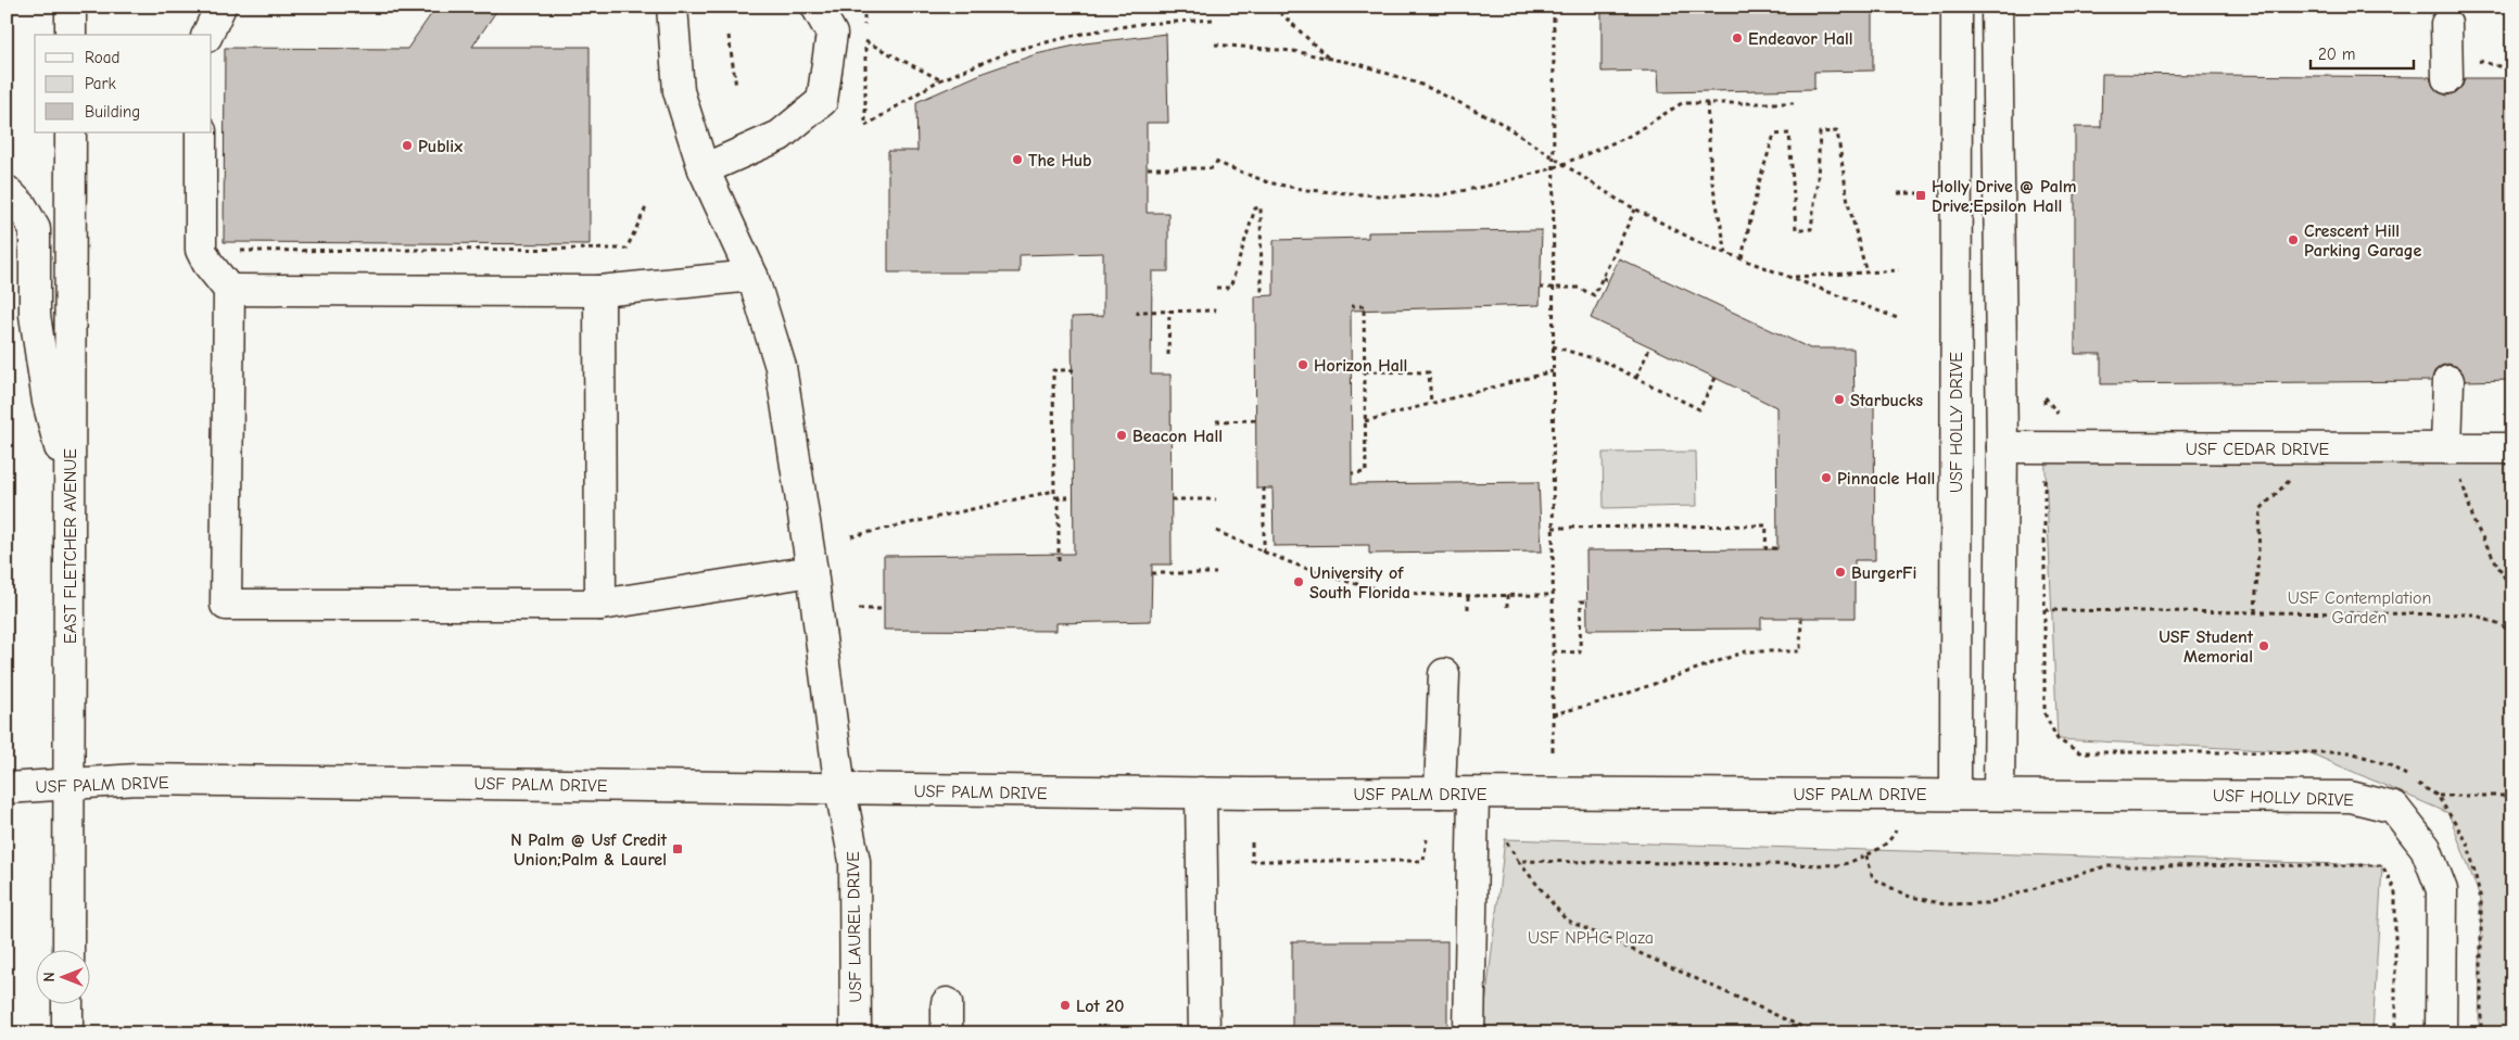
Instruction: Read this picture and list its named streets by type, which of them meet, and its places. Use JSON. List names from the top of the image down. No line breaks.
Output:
{"streets":{"street":["USF HOLLY DRIVE","USF CEDAR DRIVE","EAST FLETCHER AVENUE","USF PALM DRIVE","USF LAUREL DRIVE"]},"crossings":[["USF HOLLY DRIVE","USF PALM DRIVE"],["EAST FLETCHER AVENUE","USF PALM DRIVE"],["USF PALM DRIVE","USF LAUREL DRIVE"]],"parks":["USF Contemplation Garden","USF NPHC Plaza"],"places":{"other":["Endeavor Hall","Publix","The Hub","Crescent Hill Parking Garage","Horizon Hall","Starbucks","Beacon Hall","Pinnacle Hall","BurgerFi","University of South Florida","USF Student Memorial","Lot 20"],"transit":["Holly Drive @ Palm Drive;Epsilon Hall","N Palm @ Usf Credit Union;Palm & Laurel"]},"legend":["Road","Park","Building"],"scale_bar":"20 m","north":"left"}
